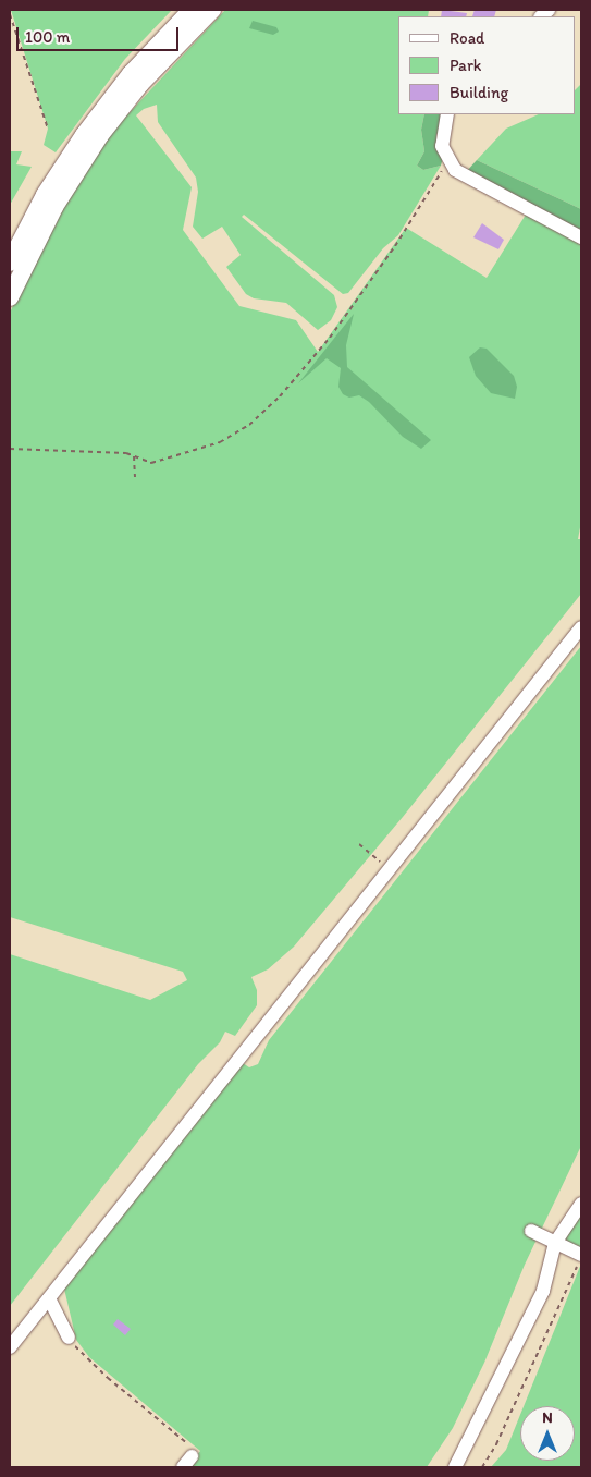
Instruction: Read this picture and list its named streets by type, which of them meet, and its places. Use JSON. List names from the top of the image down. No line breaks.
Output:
{"legend":["Road","Park","Building"],"scale_bar":"100 m","north":"top"}
